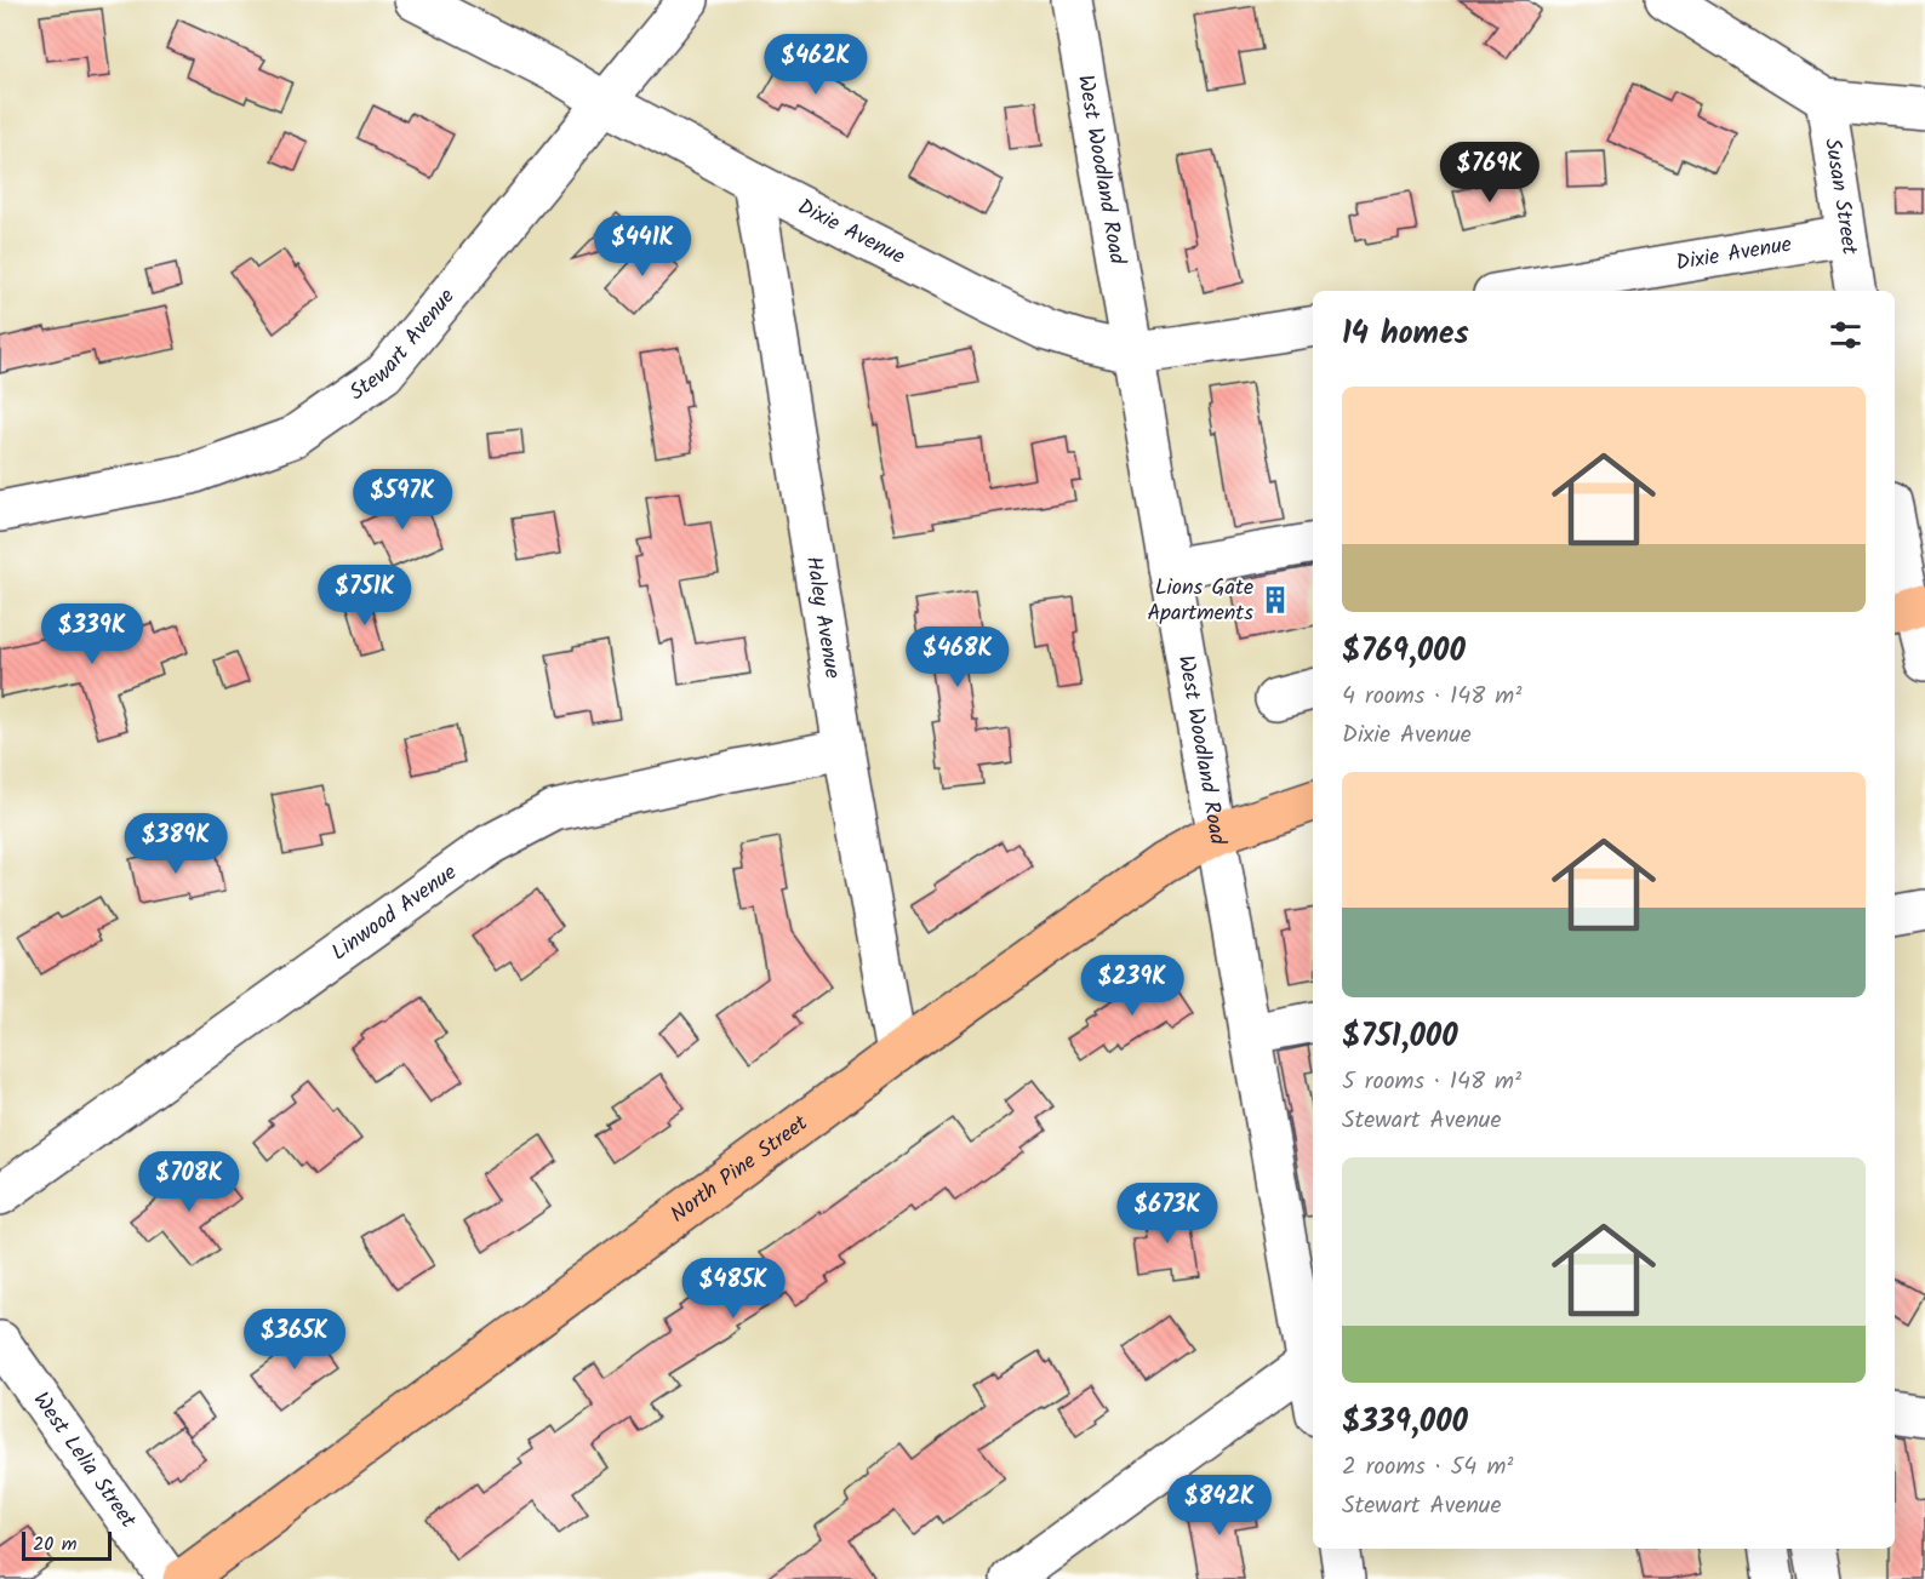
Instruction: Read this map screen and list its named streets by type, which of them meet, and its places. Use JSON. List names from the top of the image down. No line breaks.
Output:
{"streets":{"main road":["North Pine Street"],"street":["West Woodland Road","Susan Street","Dixie Avenue","Stewart Avenue","Haley Avenue","Linwood Avenue","West Lelia Street"]},"crossings":[["West Woodland Road","Dixie Avenue"],["West Woodland Road","North Pine Street"],["Susan Street","Dixie Avenue"],["Dixie Avenue","Stewart Avenue"],["Dixie Avenue","Haley Avenue"],["Haley Avenue","Linwood Avenue"],["Haley Avenue","North Pine Street"]],"places":{"building":["Lions Gate Apartments"]},"scale_bar":"20 m","page":{"price":["$462K","$769K","$441K","$597K","$751K","$339K","$468K","$389K","$239K","$708K","$673K","$485K","$365K","$842K"],"heading":"14 homes","list":[{"name":"$769,000","note":"4 rooms · 148 m² · Dixie Avenue"},{"name":"$751,000","note":"5 rooms · 148 m² · Stewart Avenue"},{"name":"$339,000","note":"2 rooms · 54 m² · Stewart Avenue"}],"scale":"20 m"}}
